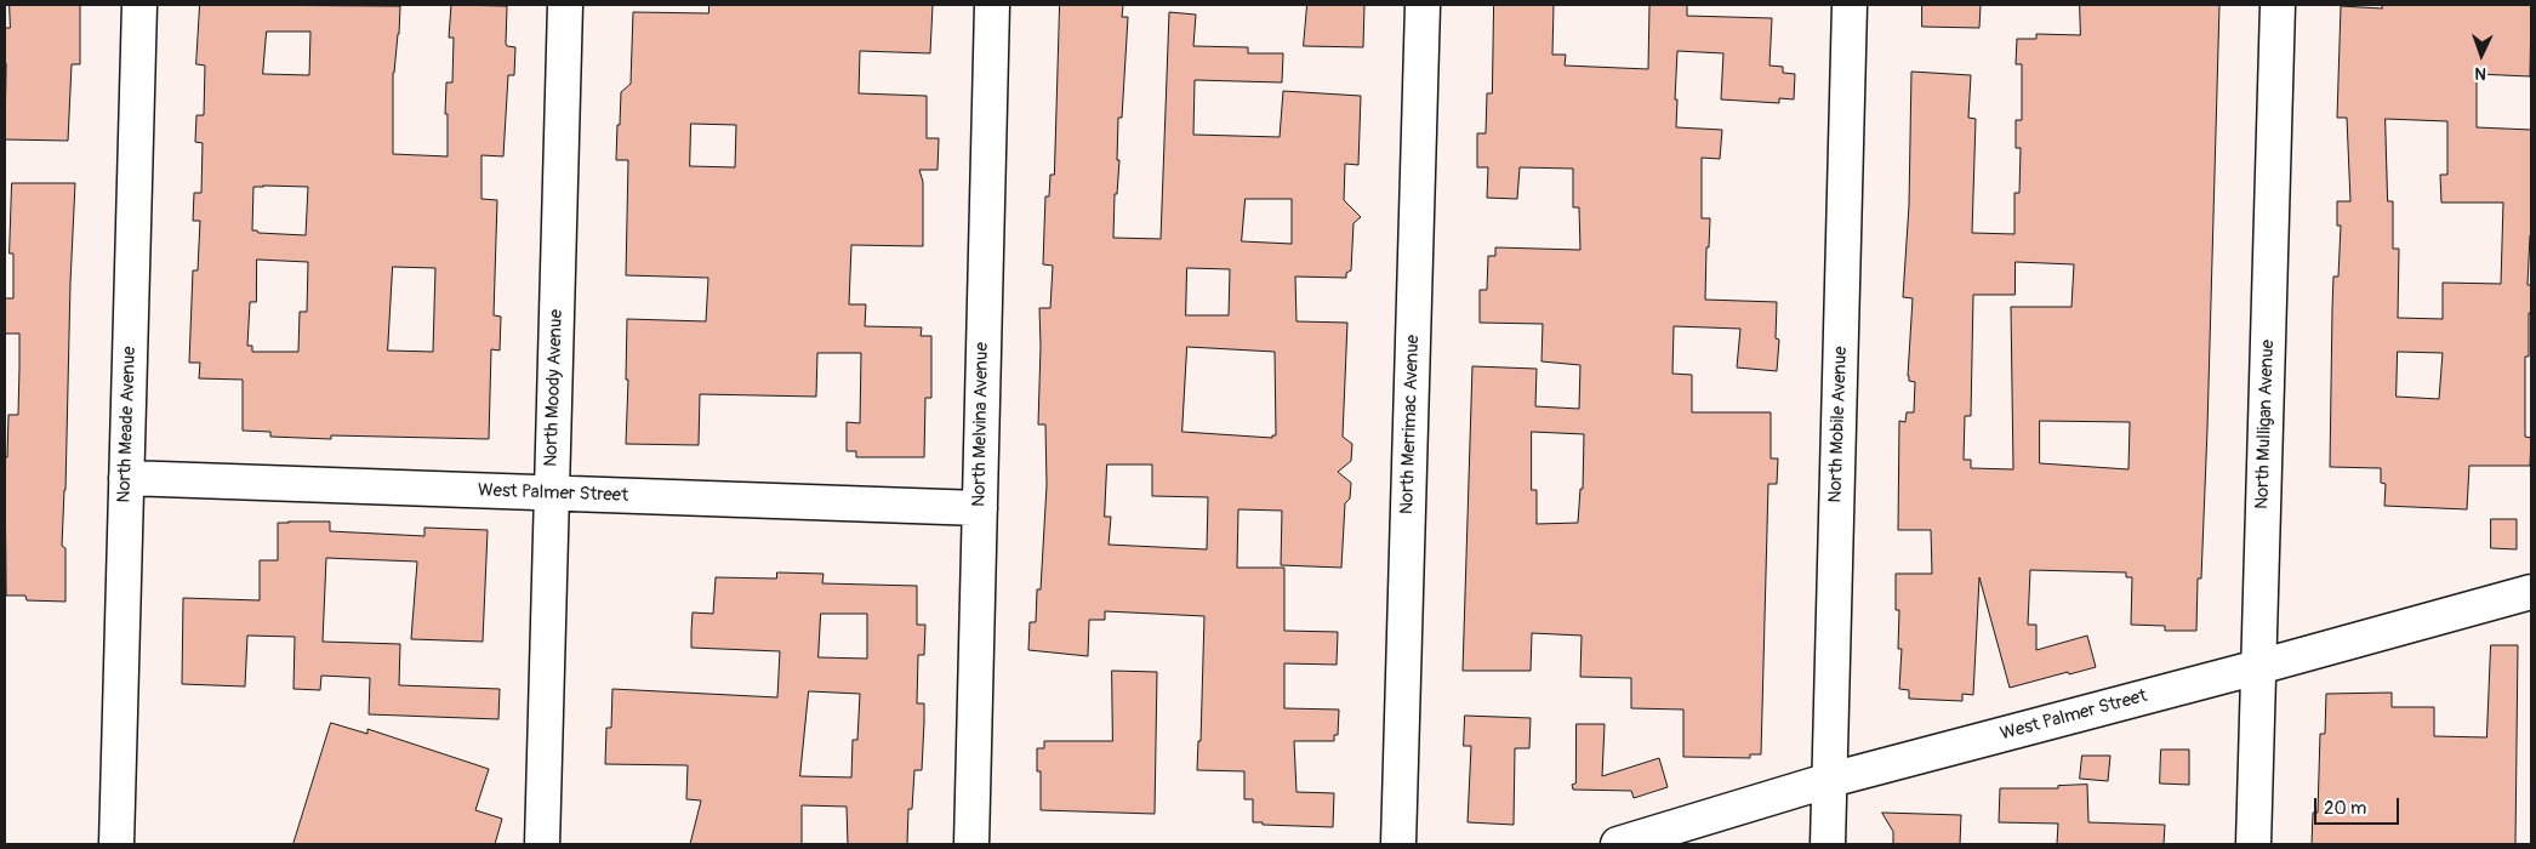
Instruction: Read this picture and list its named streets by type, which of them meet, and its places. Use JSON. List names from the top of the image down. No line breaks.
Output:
{"streets":{"street":["North Moody Avenue","North Meade Avenue","North Melvina Avenue","North Merrimac Avenue","North Mobile Avenue","North Mulligan Avenue","West Palmer Street"]},"crossings":[["North Moody Avenue","West Palmer Street"],["North Meade Avenue","West Palmer Street"],["North Melvina Avenue","West Palmer Street"],["North Mobile Avenue","West Palmer Street"],["North Mulligan Avenue","West Palmer Street"]],"scale_bar":"20 m","north":"bottom"}
